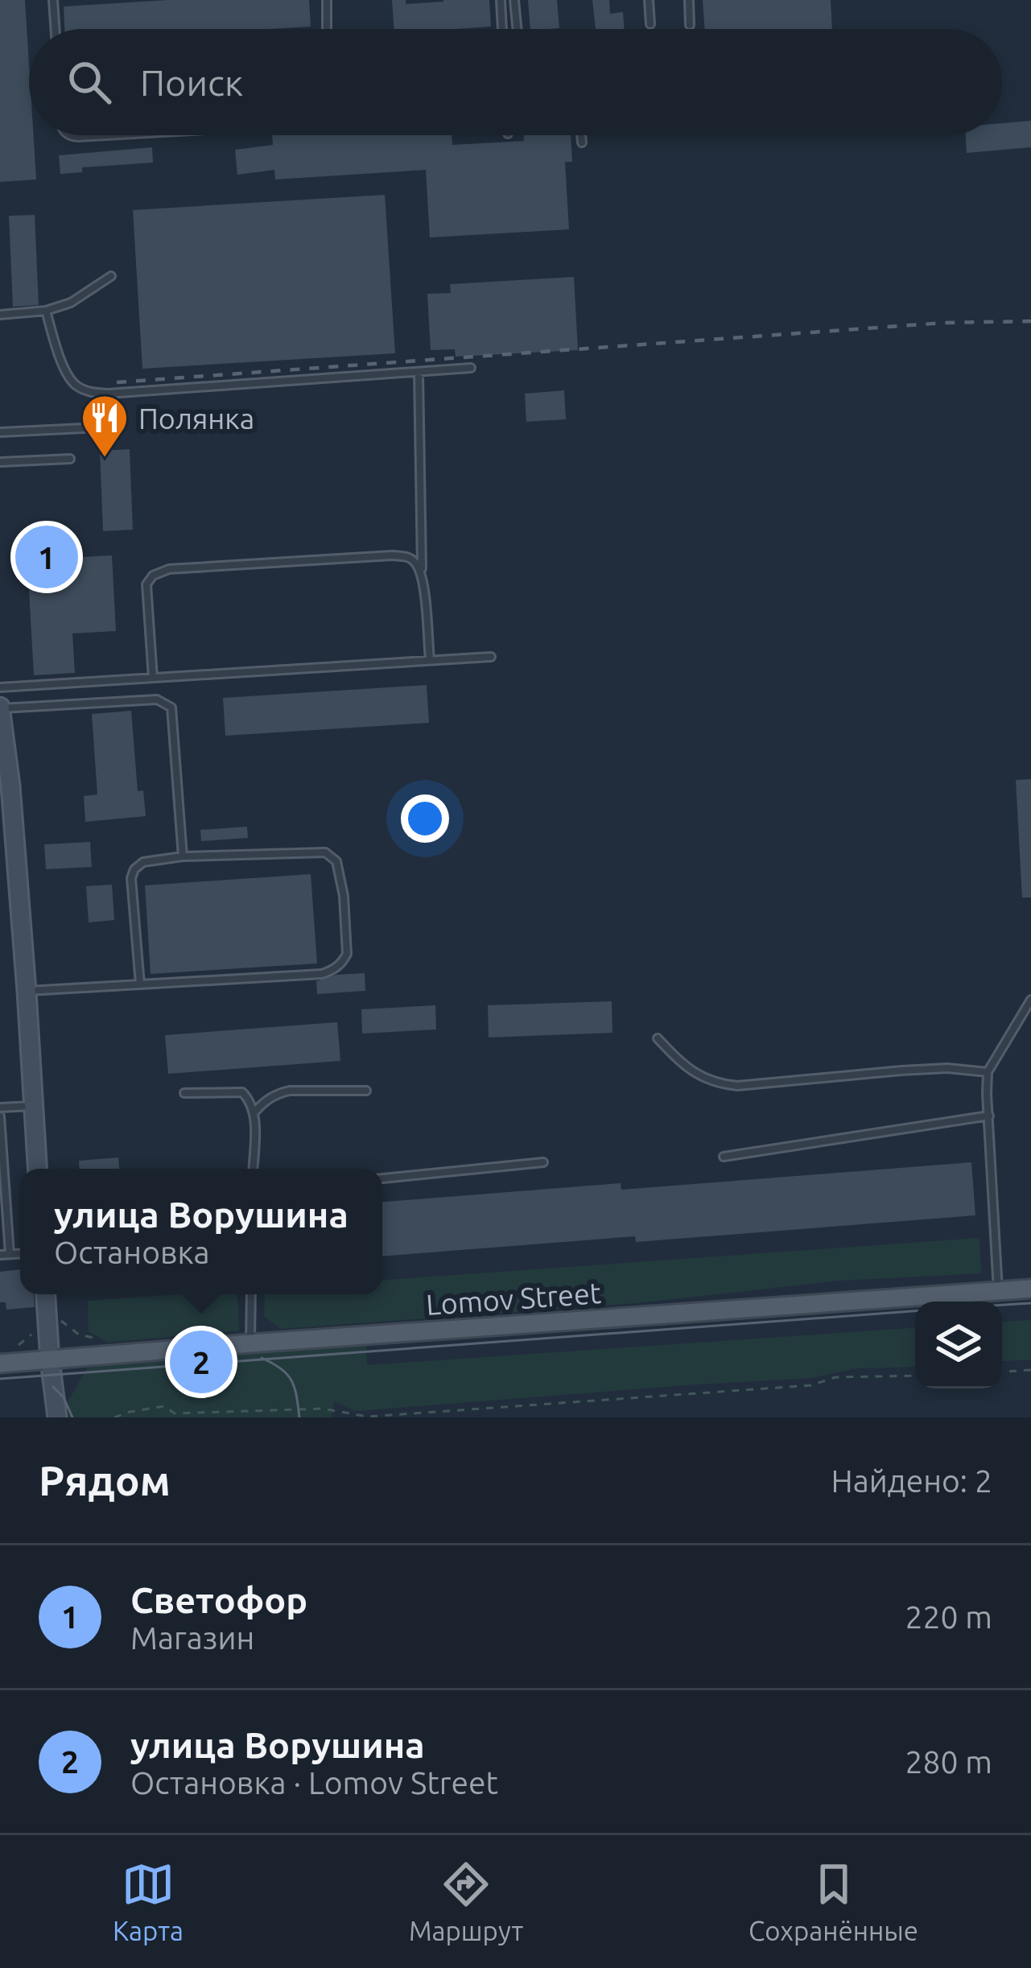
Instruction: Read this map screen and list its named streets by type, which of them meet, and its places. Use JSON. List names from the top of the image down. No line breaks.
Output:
{"streets":{"main road":["Lomov Street"]},"places":{"restaurant":["Полянка"]},"page":{"search":"Поиск","pins":["1","2"],"popup":["улица Ворушина","Остановка"],"heading":["Рядом","Найдено: 2"],"list":[{"mark":"1","name":"Светофор","note":"Магазин","value":"220 m"},{"mark":"2","name":"улица Ворушина","note":"Остановка · Lomov Street","value":"280 m"}],"nav":["Карта","Маршрут","Сохранённые"]}}
